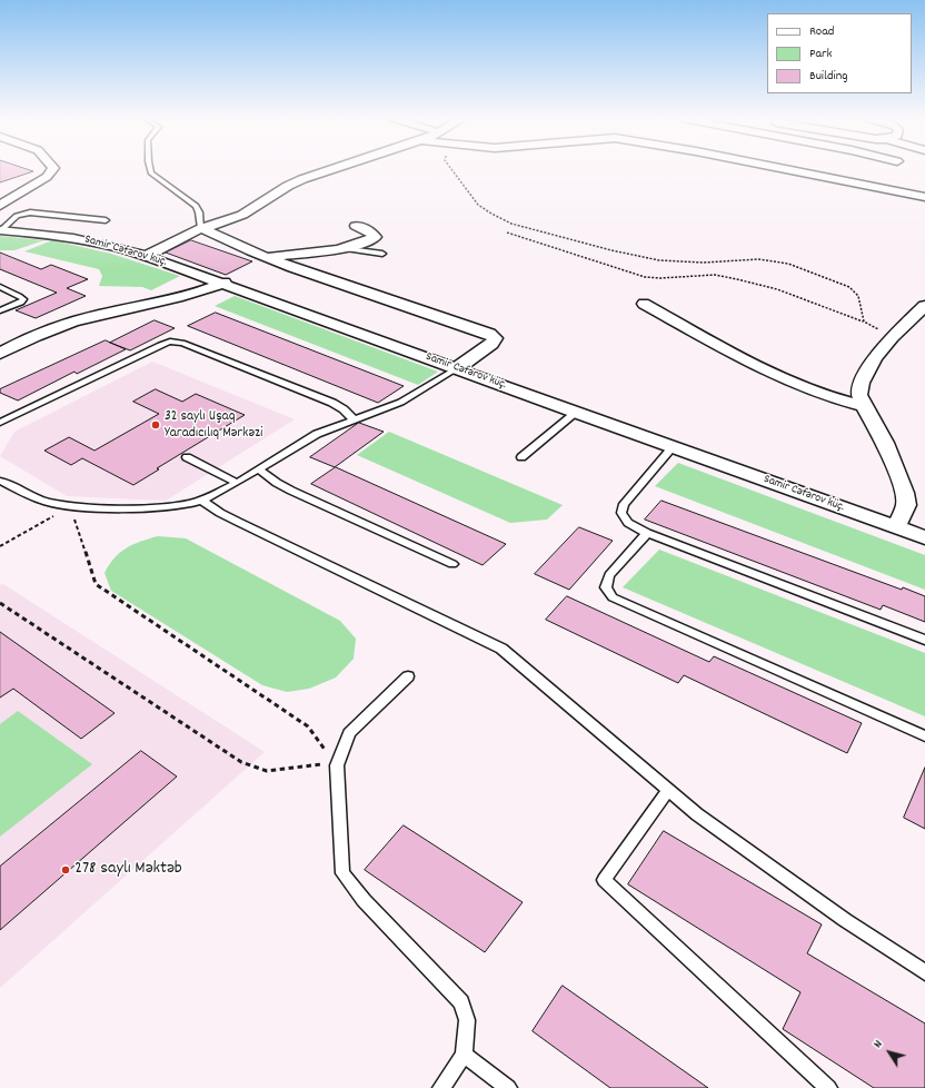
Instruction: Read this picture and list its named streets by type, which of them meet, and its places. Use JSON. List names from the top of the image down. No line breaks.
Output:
{"streets":{"street":["Samir Cəfərov küç."]},"places":["32 saylı Uşaq Yaradıcılıq Mərkəzi","278 saylı Məktəb"],"legend":["Road","Park","Building"],"north":"top left"}
